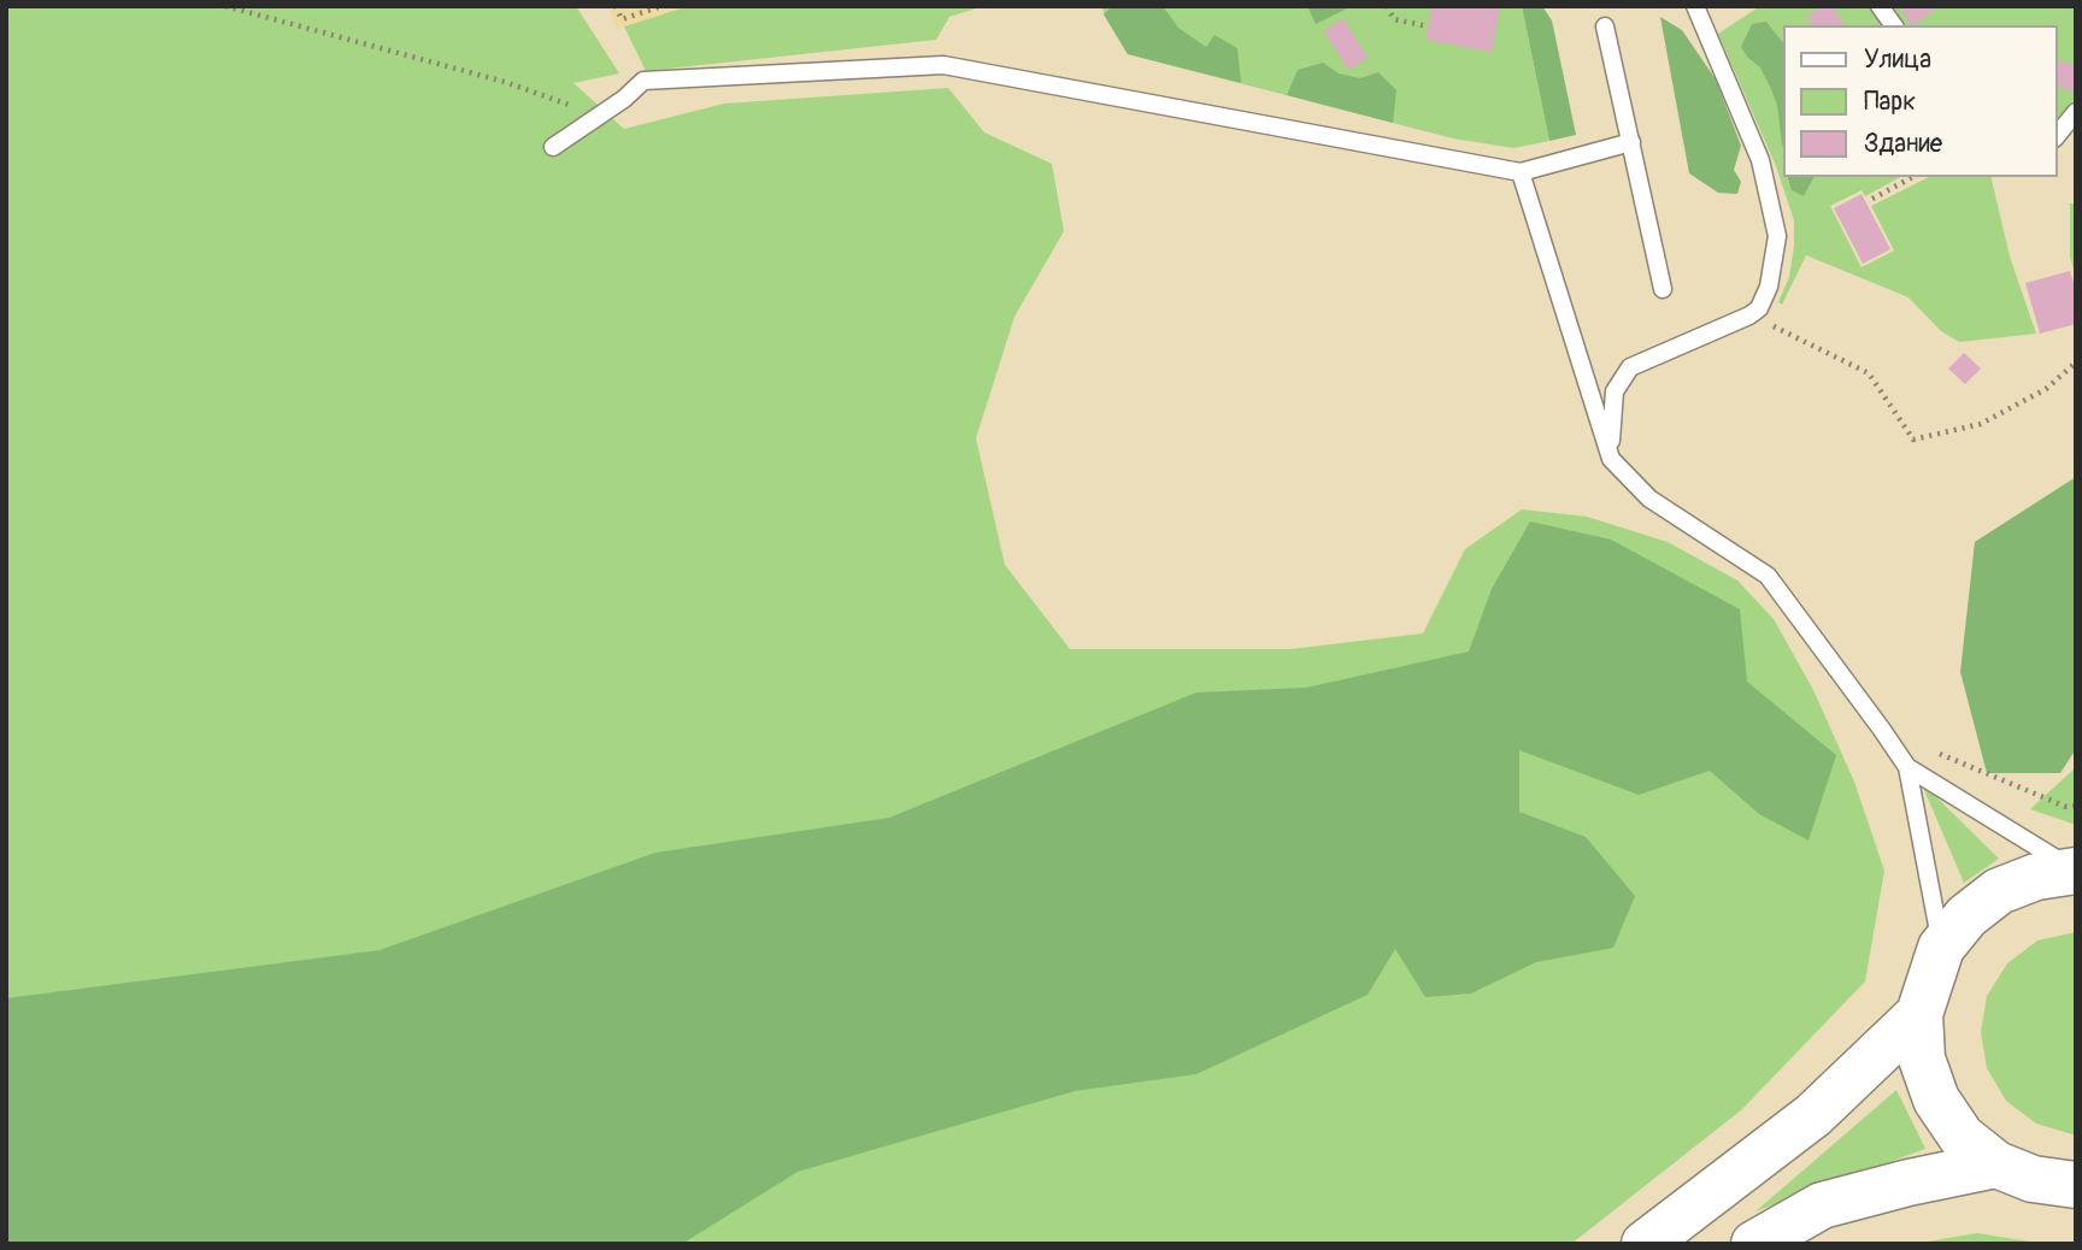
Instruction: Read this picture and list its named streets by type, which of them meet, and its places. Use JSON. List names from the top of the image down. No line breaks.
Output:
{"legend":["Улица","Парк","Здание"]}
